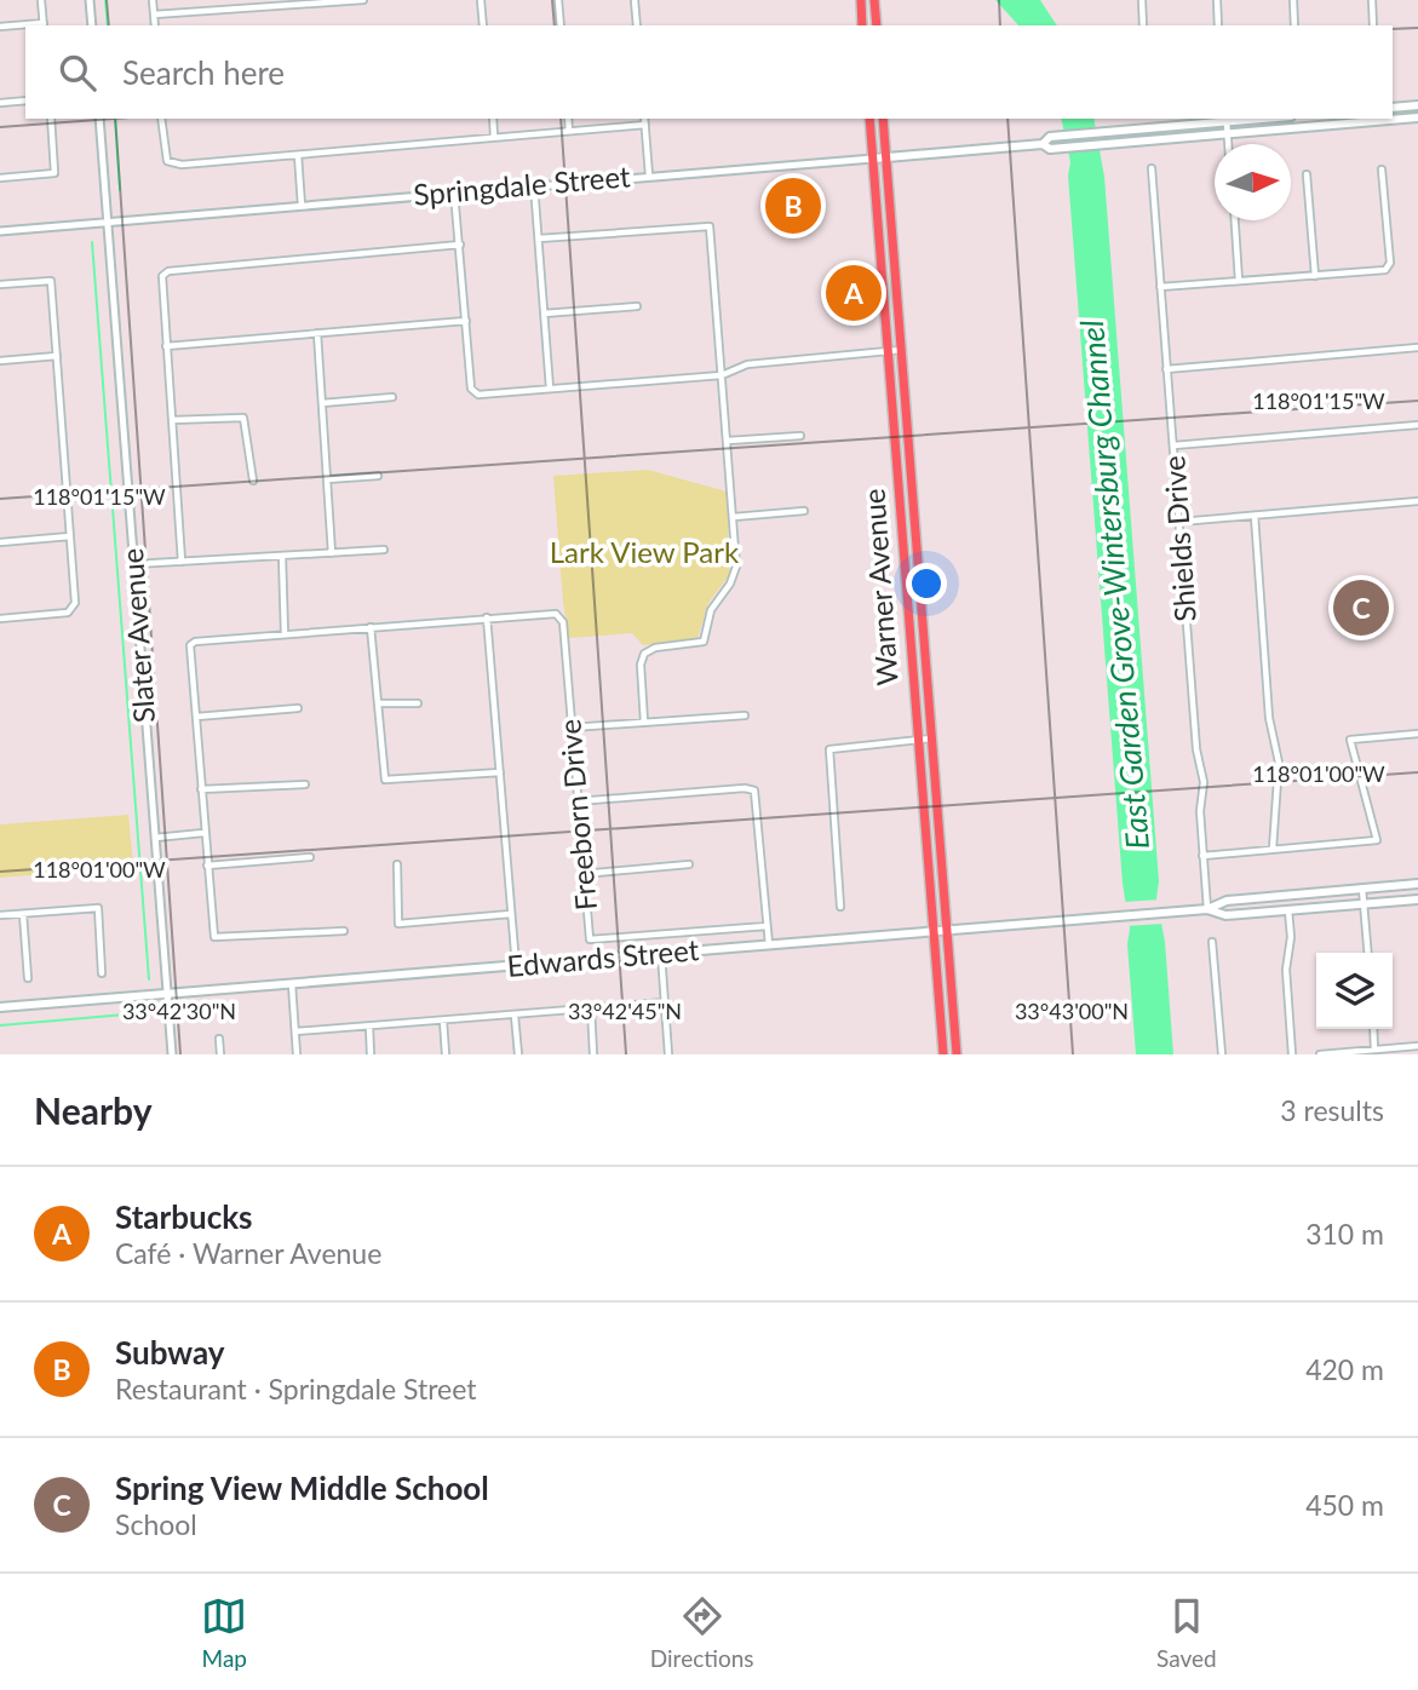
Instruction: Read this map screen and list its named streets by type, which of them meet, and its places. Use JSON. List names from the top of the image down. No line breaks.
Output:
{"streets":{"main road":["Springdale Street","Warner Avenue","Edwards Street"],"street":["Shields Drive","Slater Avenue","Freeborn Drive"]},"crossings":[["Springdale Street","Warner Avenue"],["Springdale Street","Slater Avenue"],["Shields Drive","Edwards Street"],["Warner Avenue","Edwards Street"],["Slater Avenue","Edwards Street"]],"water":["East Garden Grove-Wintersburg Channel"],"parks":["Lark View Park"],"north":"right","page":{"search":"Search here","pins":["B","A","C"],"heading":["Nearby","3 results"],"list":[{"mark":"A","name":"Starbucks","note":"Café · Warner Avenue","value":"310 m"},{"mark":"B","name":"Subway","note":"Restaurant · Springdale Street","value":"420 m"},{"mark":"C","name":"Spring View Middle School","note":"School","value":"450 m"}],"nav":["Map","Directions","Saved"]},"coordinates":["118°01'15\"W","118°01'00\"W","33°42'30\"N","33°42'45\"N","33°43'00\"N"]}
